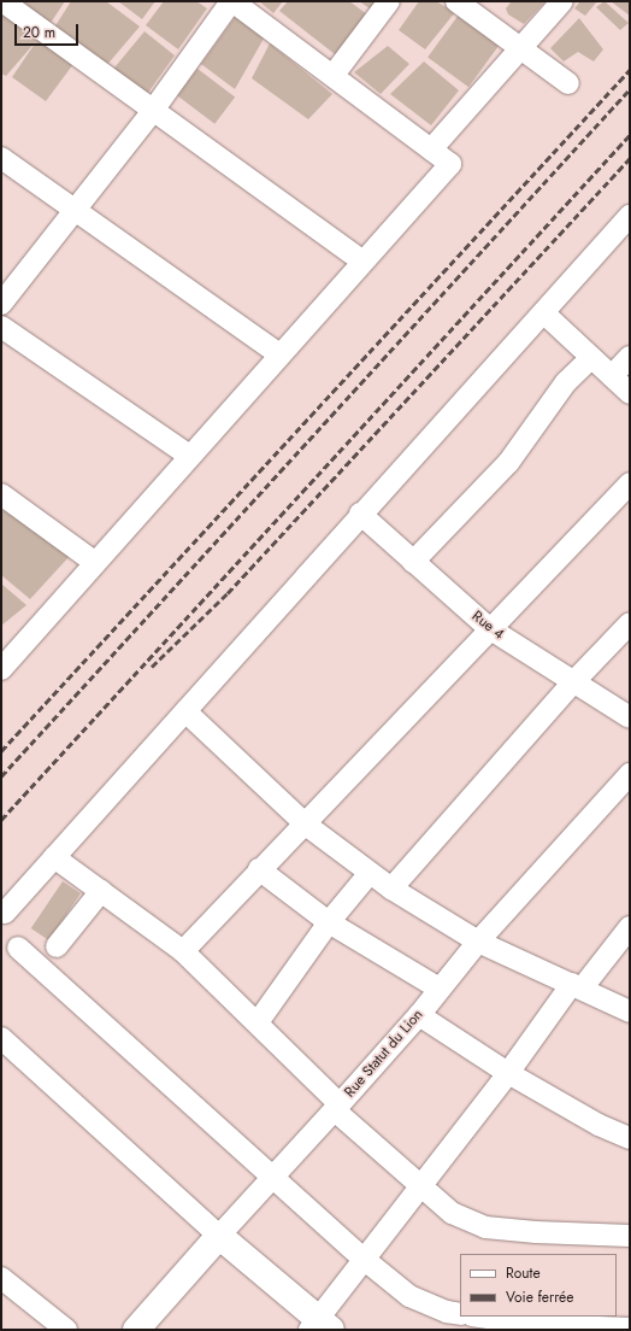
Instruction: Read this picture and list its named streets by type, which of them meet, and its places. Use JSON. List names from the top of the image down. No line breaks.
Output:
{"streets":{"street":["Rue 4","Rue Statut du Lion"]},"legend":["Route","Voie ferrée"],"scale_bar":"20 m"}
